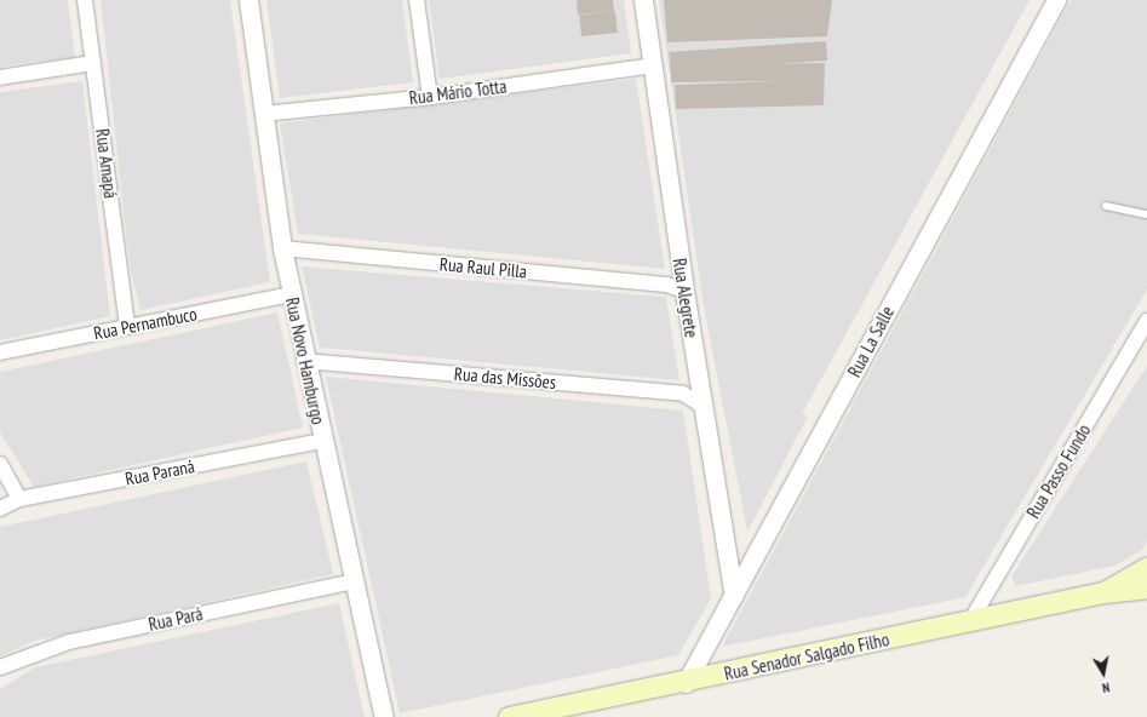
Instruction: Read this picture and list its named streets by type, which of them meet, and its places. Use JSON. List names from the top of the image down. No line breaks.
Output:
{"streets":{"main road":["Rua Senador Salgado Filho"],"street":["Rua Mário Totta","Rua Amapá","Rua Raul Pilla","Rua Alegrete","Rua Pernambuco","Rua La Salle","Rua Novo Hamburgo","Rua das Missões","Rua Passo Fundo","Rua Paraná","Rua Pará"]},"crossings":[["Rua Mário Totta","Rua Alegrete"],["Rua Mário Totta","Rua Novo Hamburgo"],["Rua Amapá","Rua Pernambuco"],["Rua Raul Pilla","Rua Alegrete"],["Rua Raul Pilla","Rua Novo Hamburgo"],["Rua Alegrete","Rua La Salle"],["Rua Alegrete","Rua das Missões"],["Rua Pernambuco","Rua Novo Hamburgo"],["Rua La Salle","Rua Senador Salgado Filho"],["Rua Novo Hamburgo","Rua das Missões"],["Rua Novo Hamburgo","Rua Paraná"],["Rua Novo Hamburgo","Rua Pará"],["Rua Passo Fundo","Rua Senador Salgado Filho"]],"north":"bottom"}
